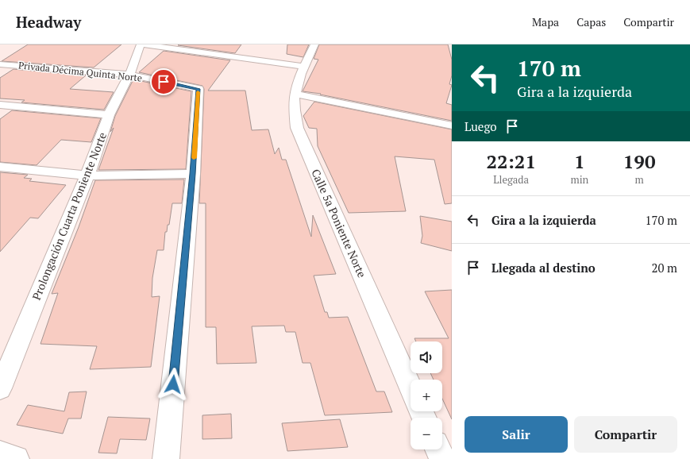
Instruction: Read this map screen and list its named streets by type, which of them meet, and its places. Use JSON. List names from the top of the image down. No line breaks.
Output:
{"streets":{"street":["Privada Décima Quinta Norte","Prolongación Cuarta Poniente Norte","Calle 5a Poniente Norte"]},"crossings":[["Privada Décima Quinta Norte","Prolongación Cuarta Poniente Norte"]],"page":{"header":"Headway","nav":["Mapa","Capas","Compartir"],"turn":["170 m","Gira a la izquierda"],"then":"Luego","eta":["22:21","Llegada","1","min","190","m"],"list":[{"name":"Gira a la izquierda","value":"170 m"},{"name":"Llegada al destino","value":"20 m"}],"map_buttons":["+","−"],"buttons":["Salir","Compartir"]}}
